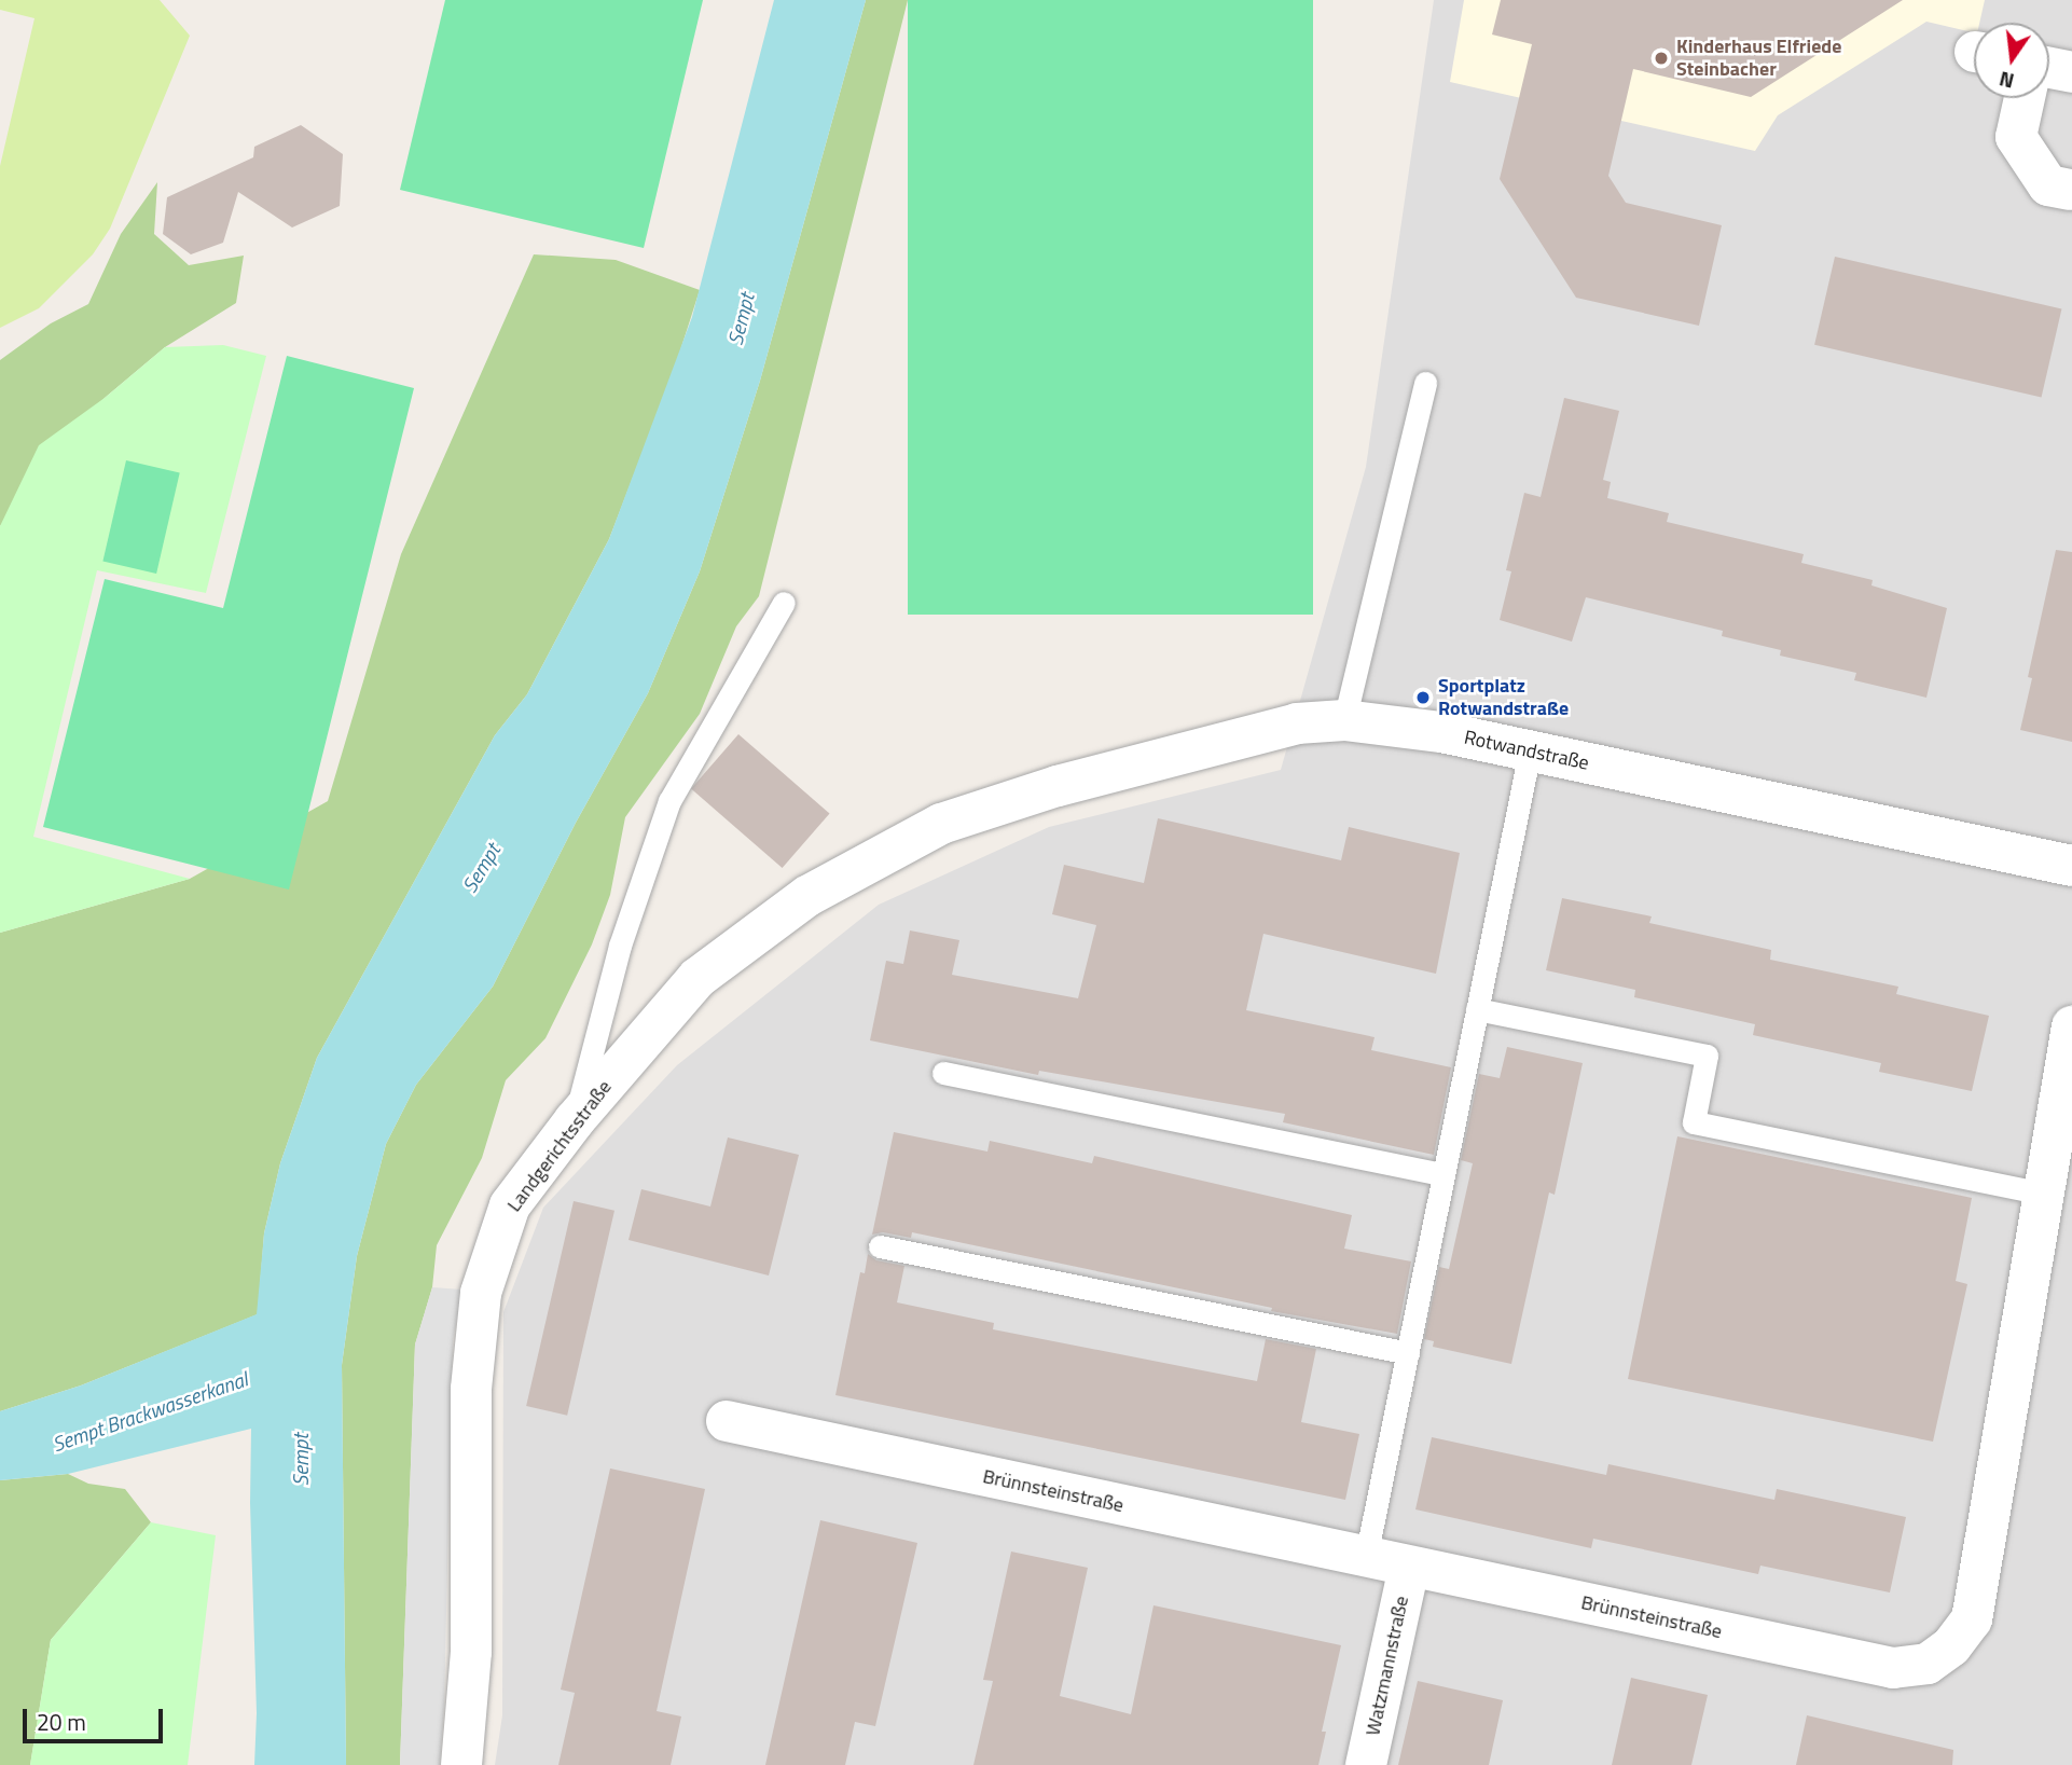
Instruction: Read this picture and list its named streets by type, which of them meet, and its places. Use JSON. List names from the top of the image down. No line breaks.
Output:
{"streets":{"street":["Rotwandstraße","Landgerichtsstraße","Brünnsteinstraße","Watzmannstraße"]},"crossings":[["Rotwandstraße","Landgerichtsstraße"],["Brünnsteinstraße","Watzmannstraße"]],"water":["Sempt","Sempt Brackwasserkanal"],"places":["Kinderhaus Elfriede Steinbacher","Sportplatz Rotwandstraße"],"scale_bar":"20 m","north":"bottom"}
